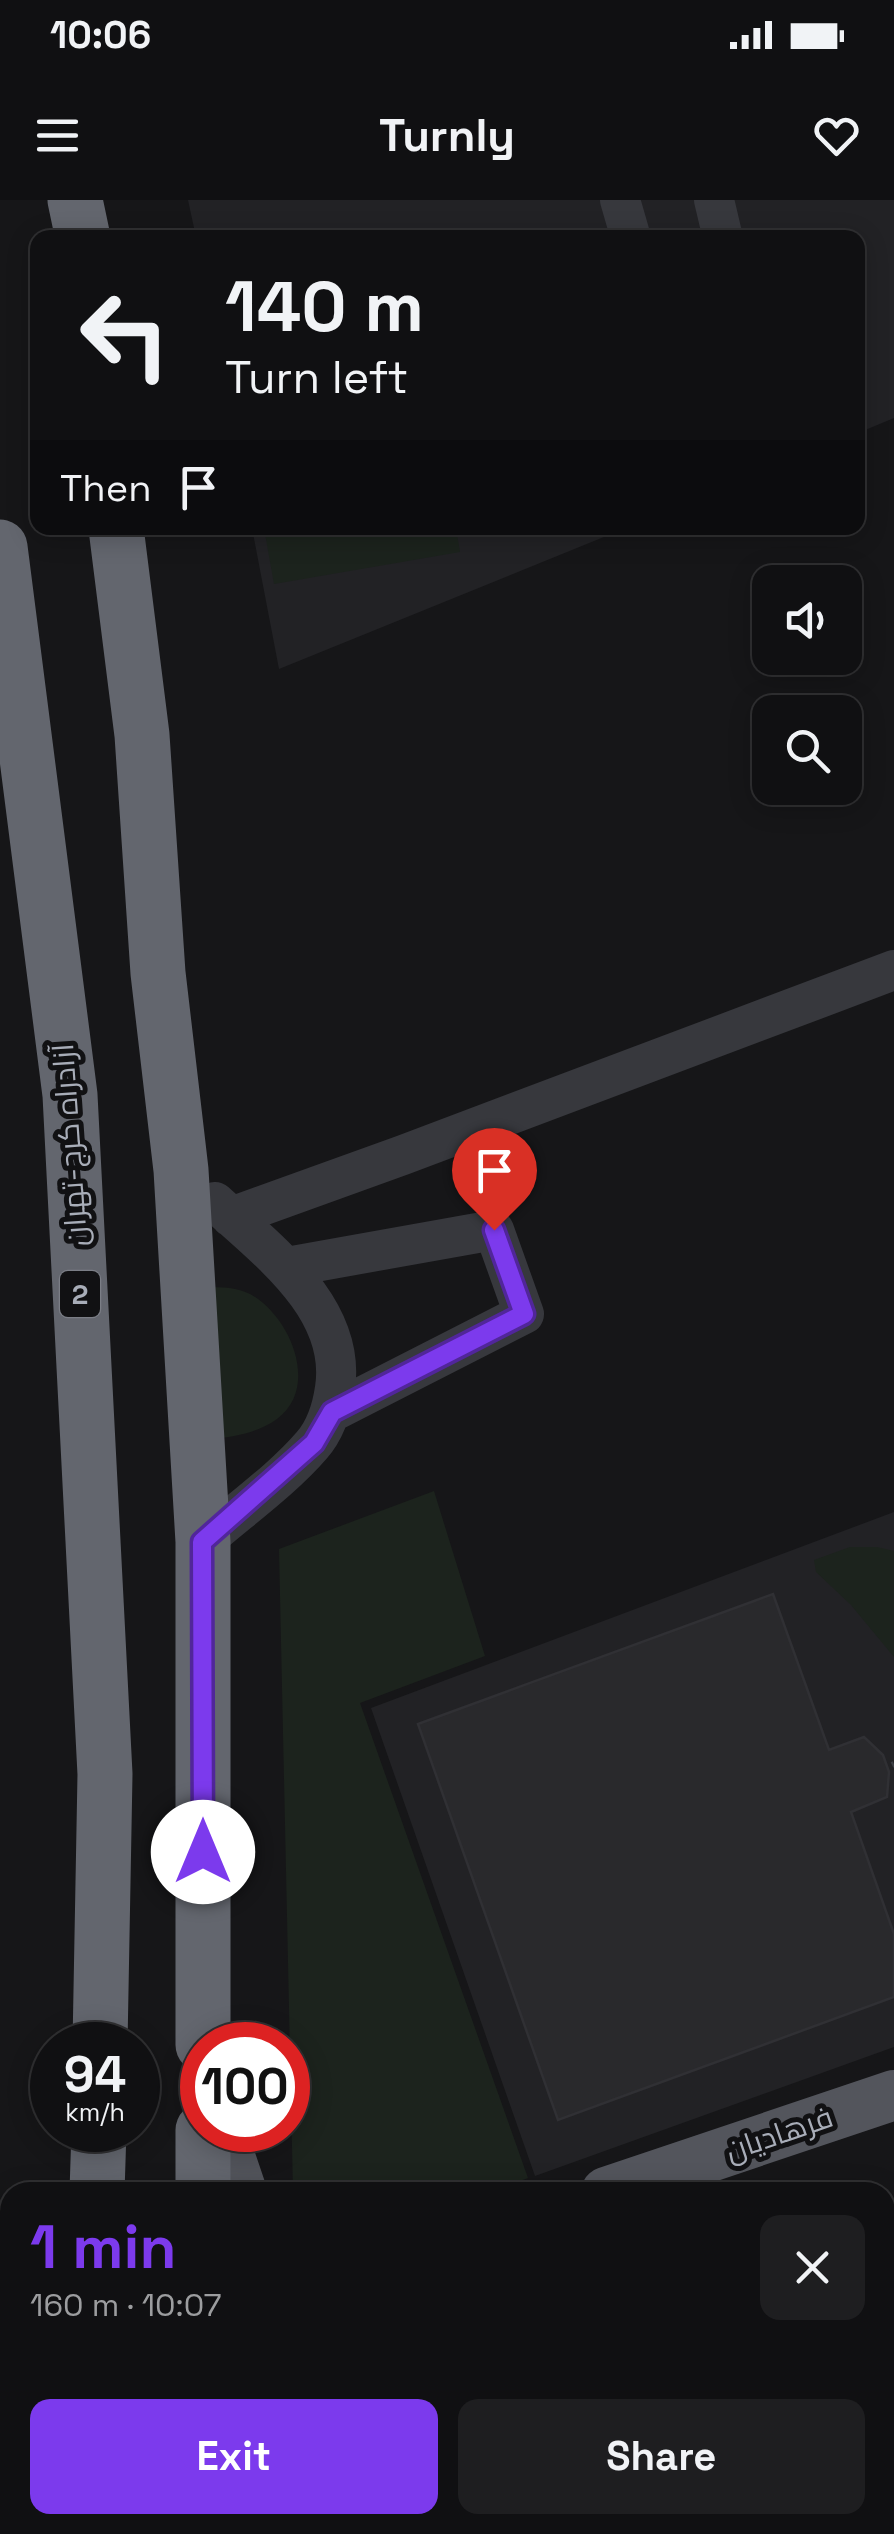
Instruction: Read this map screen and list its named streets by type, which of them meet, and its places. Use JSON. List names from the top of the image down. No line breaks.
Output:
{"streets":{"highway":["آزادراه کرج-تهران","2"],"main road":["فرهادیان"]},"page":{"status":"10:06","header":"Turnly","turn":["140 m","Turn left"],"then":"Then","speed":"94 km/h","limit":"100","heading":["1 min","160 m · 10:07"],"buttons":["Exit","Share"]}}
